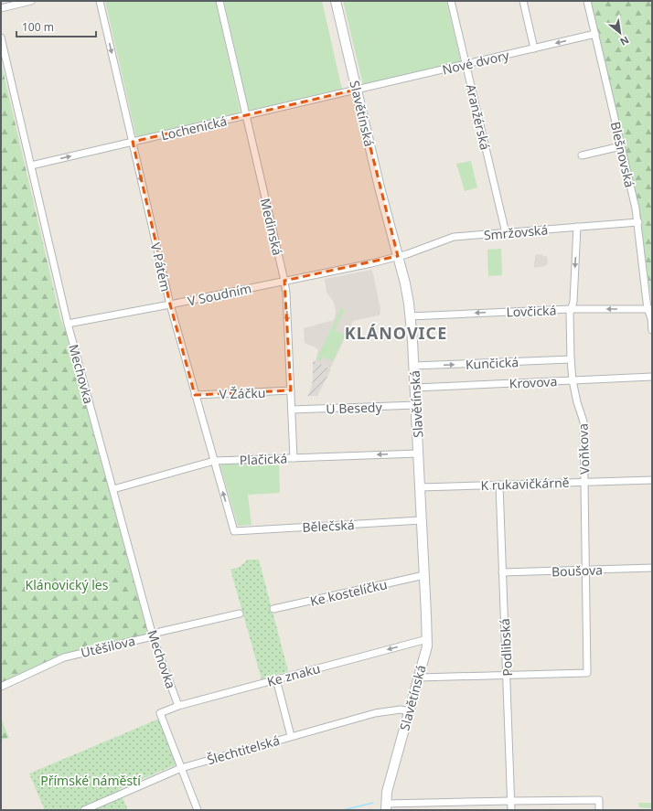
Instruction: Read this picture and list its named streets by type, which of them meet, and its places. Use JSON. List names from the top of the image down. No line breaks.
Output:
{"streets":{"street":["Nové dvory","Slavětínská","Aranžérská","Lochenická","Blešnovská","Medinská","Smržovská","V Pátém","V Soudním","Lovčická","Kunčická","Mechovka","Krovova","V Žáčku","U Besedy","Voňkova","Plačická","K rukavičkárně","Bělečská","Boušova","Ke kostelíčku","Utěšilova","Podlibská","Ke znaku","Šlechtitelská"]},"crossings":[["Nové dvory","Slavětínská"],["Nové dvory","Aranžérská"],["Nové dvory","Lochenická"],["Nové dvory","Blešnovská"],["Slavětínská","Lochenická"],["Slavětínská","Smržovská"],["Slavětínská","Lovčická"],["Slavětínská","Kunčická"],["Slavětínská","Krovova"],["Slavětínská","U Besedy"],["Slavětínská","Plačická"],["Slavětínská","K rukavičkárně"],["Slavětínská","Bělečská"],["Slavětínská","Ke kostelíčku"],["Slavětínská","Ke znaku"],["Slavětínská","Šlechtitelská"],["Aranžérská","Smržovská"],["Lochenická","Medinská"],["Lochenická","V Pátém"],["Lochenická","Mechovka"],["Blešnovská","Smržovská"],["Blešnovská","Lovčická"],["Medinská","V Soudním"],["Medinská","V Žáčku"],["Medinská","U Besedy"],["Medinská","Plačická"],["Smržovská","V Soudním"],["Smržovská","Voňkova"],["V Pátém","V Soudním"],["V Pátém","V Žáčku"],["V Pátém","Plačická"],["V Pátém","Bělečská"],["V Soudním","Mechovka"],["Lovčická","Voňkova"],["Kunčická","Voňkova"],["Mechovka","Plačická"],["Mechovka","Utěšilova"],["Mechovka","Ke znaku"],["Krovova","Voňkova"],["Voňkova","K rukavičkárně"],["Voňkova","Boušova"],["Voňkova","Podlibská"],["K rukavičkárně","Podlibská"],["Boušova","Podlibská"],["Ke znaku","Šlechtitelská"]],"one_way":["Lovčická","Kunčická","Plačická","Ke znaku"],"districts":["KLÁNOVICE"],"parks":["Klánovický les","Přímské náměstí"],"scale_bar":"100 m","north":"bottom right"}
